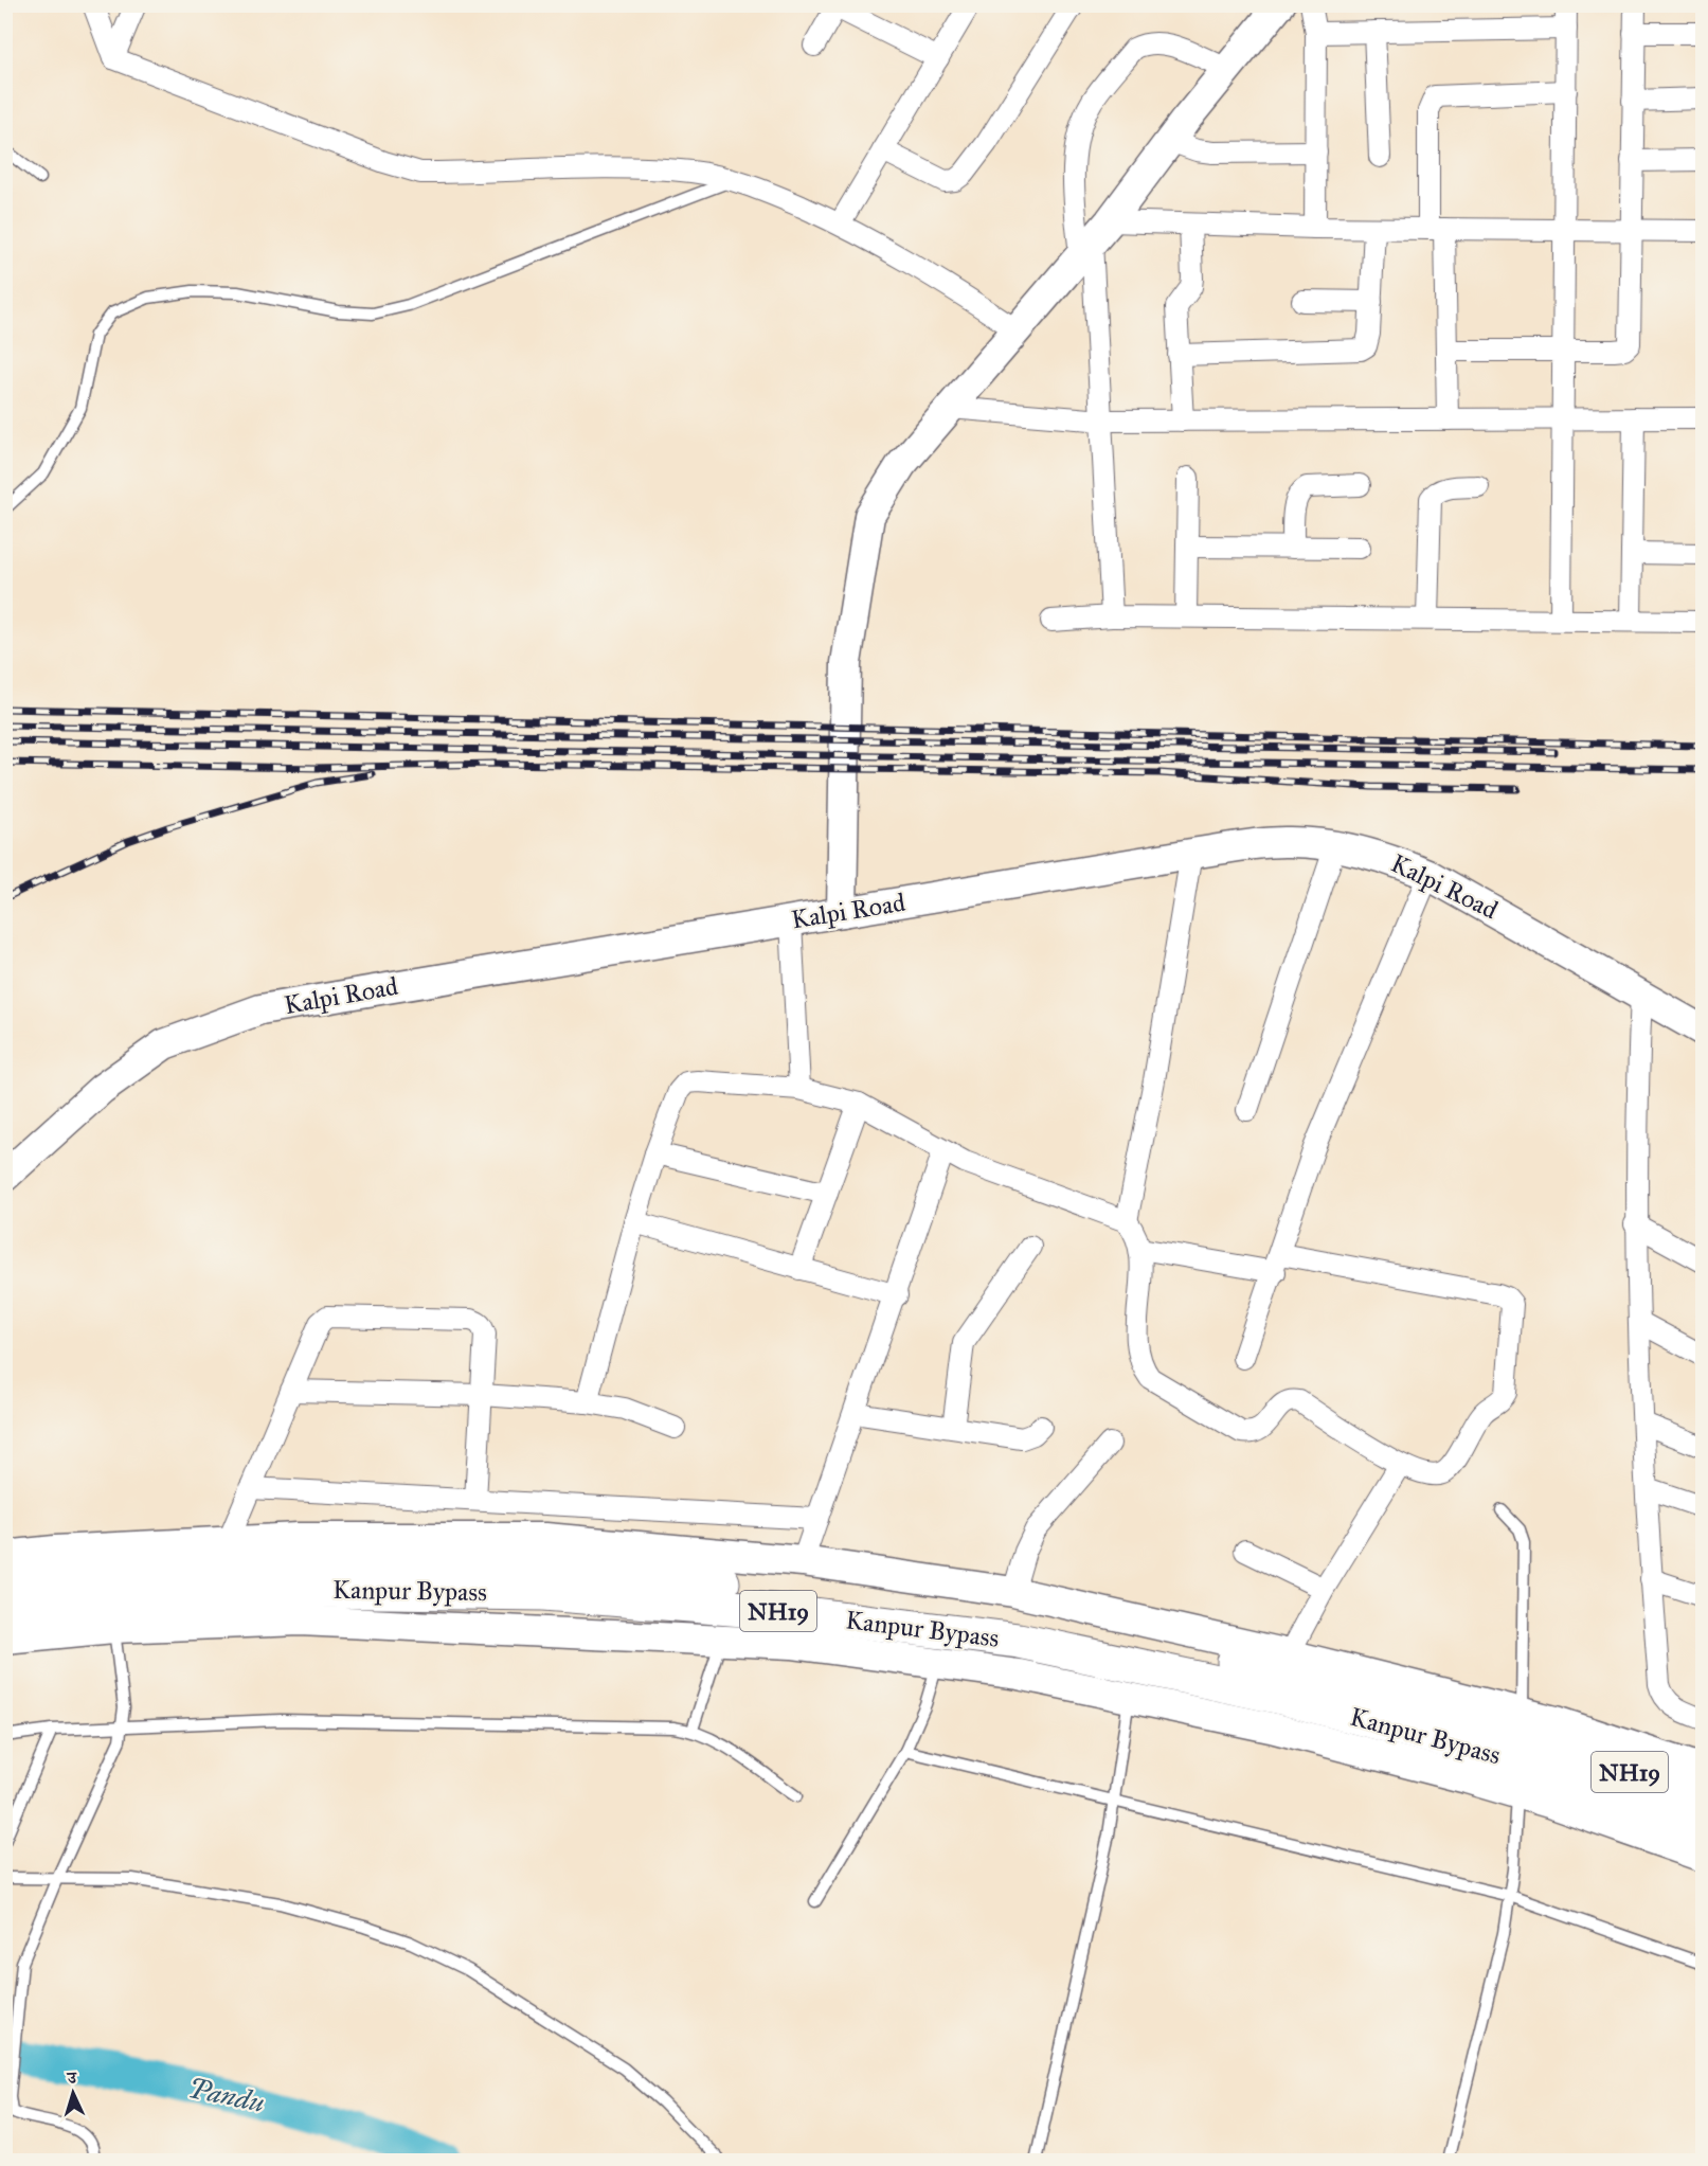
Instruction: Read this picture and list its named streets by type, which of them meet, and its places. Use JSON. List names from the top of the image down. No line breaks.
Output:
{"streets":{"highway":["Kanpur Bypass","NH19"],"main road":["Kalpi Road"]},"water":["Pandu"],"north":"top"}
